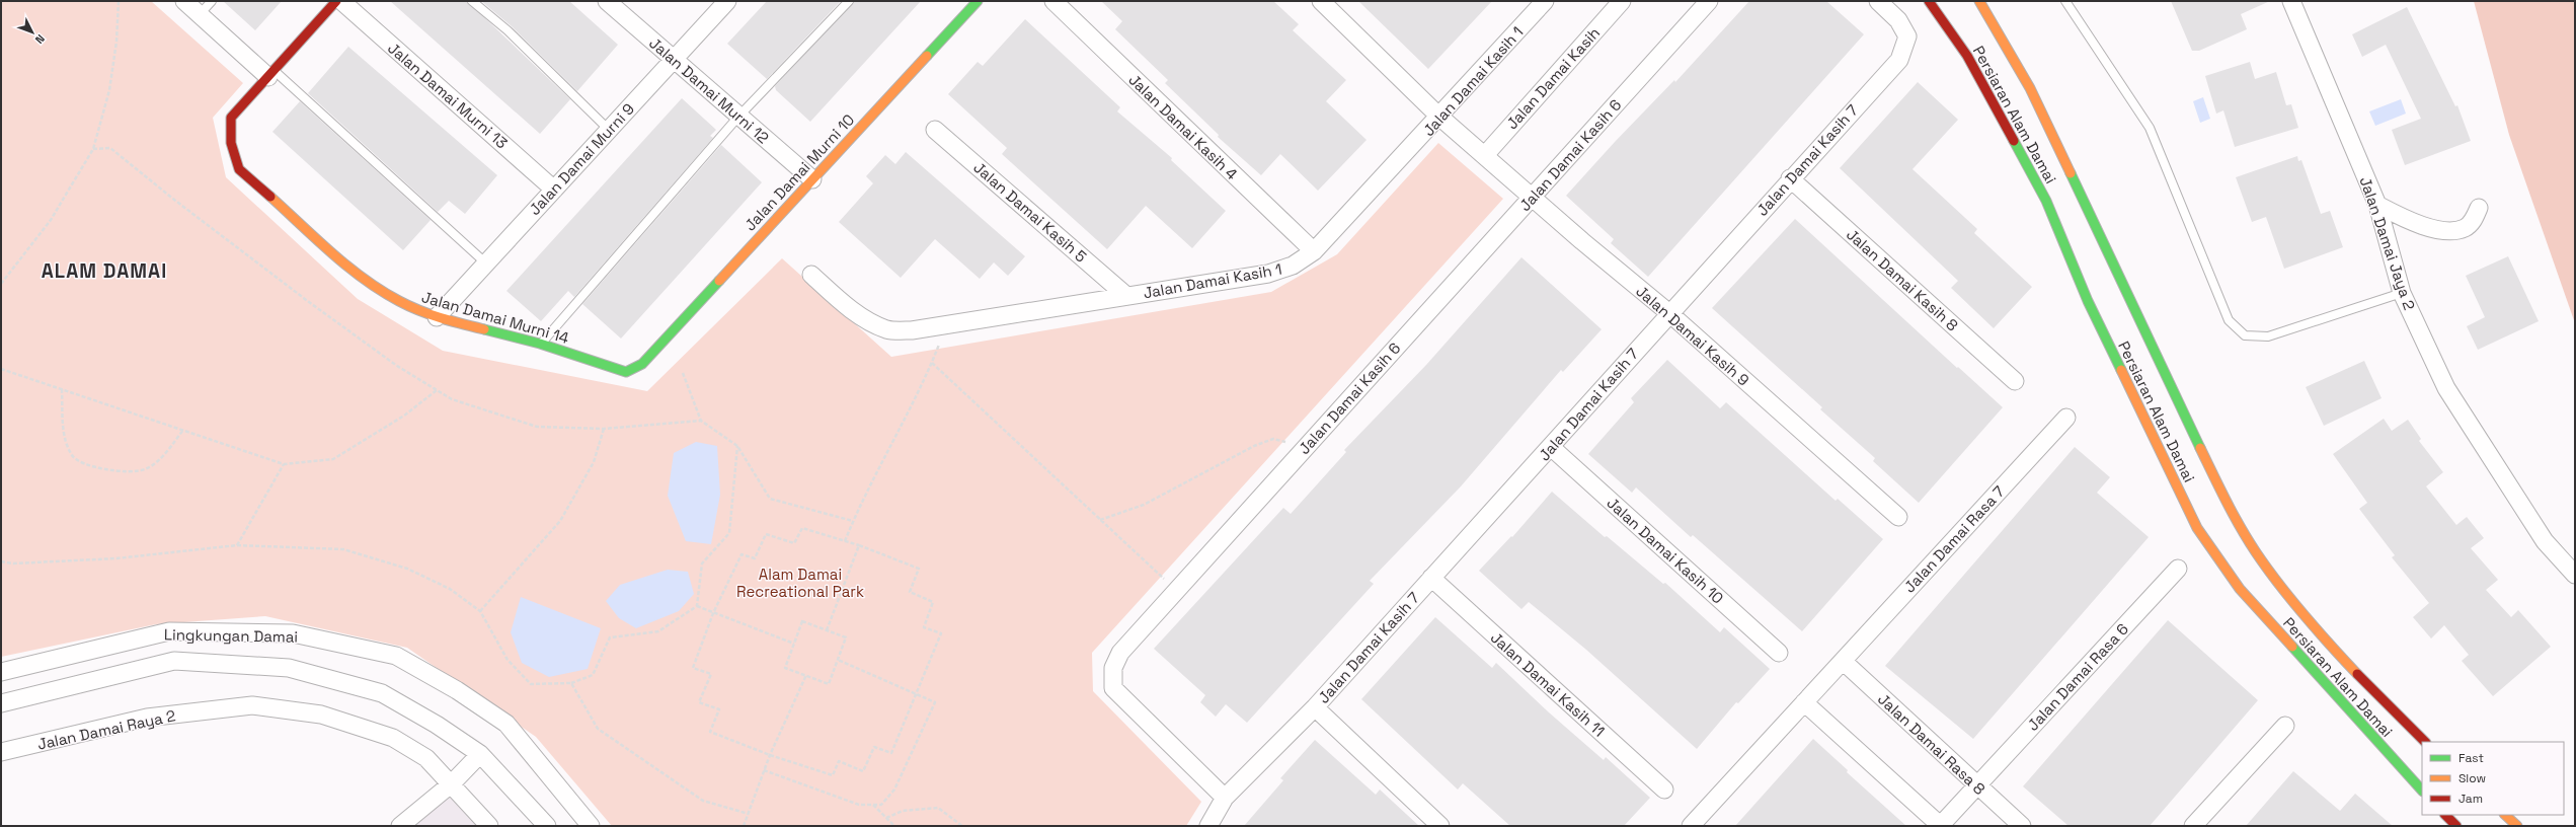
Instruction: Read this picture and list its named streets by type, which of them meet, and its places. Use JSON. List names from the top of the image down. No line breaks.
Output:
{"streets":{"street":["Jalan Damai Kasih","Jalan Damai Kasih 1","Jalan Damai Murni 12","Jalan Damai Murni 13","Persiaran Alam Damai","Jalan Damai Kasih 4","Jalan Damai Kasih 6","Jalan Damai Murni 9","Jalan Damai Kasih 7","Jalan Damai Murni 10","Jalan Damai Kasih 5","Jalan Damai Jaya 2","Jalan Damai Kasih 8","Jalan Damai Murni 14","Jalan Damai Kasih 9","Jalan Damai Rasa 7","Jalan Damai Kasih 10","Lingkungan Damai","Jalan Damai Rasa 6","Jalan Damai Kasih 11","Jalan Damai Raya 2","Jalan Damai Rasa 8"]},"crossings":[["Jalan Damai Kasih","Jalan Damai Kasih 9"],["Jalan Damai Kasih 1","Jalan Damai Kasih 4"],["Jalan Damai Kasih 1","Jalan Damai Kasih 5"],["Jalan Damai Kasih 1","Jalan Damai Kasih 9"],["Jalan Damai Murni 12","Jalan Damai Murni 9"],["Jalan Damai Murni 12","Jalan Damai Murni 10"],["Jalan Damai Murni 13","Jalan Damai Murni 9"],["Jalan Damai Kasih 6","Jalan Damai Kasih 7"],["Jalan Damai Kasih 6","Jalan Damai Kasih 9"],["Jalan Damai Murni 9","Jalan Damai Murni 14"],["Jalan Damai Kasih 7","Jalan Damai Kasih 8"],["Jalan Damai Kasih 7","Jalan Damai Kasih 9"],["Jalan Damai Kasih 7","Jalan Damai Kasih 10"],["Jalan Damai Kasih 7","Jalan Damai Kasih 11"],["Jalan Damai Murni 10","Jalan Damai Murni 14"],["Jalan Damai Rasa 7","Jalan Damai Rasa 8"],["Jalan Damai Rasa 6","Jalan Damai Rasa 8"]],"districts":["ALAM DAMAI"],"parks":["Alam Damai Recreational Park"],"legend":["Fast","Slow","Jam"],"north":"bottom right"}
